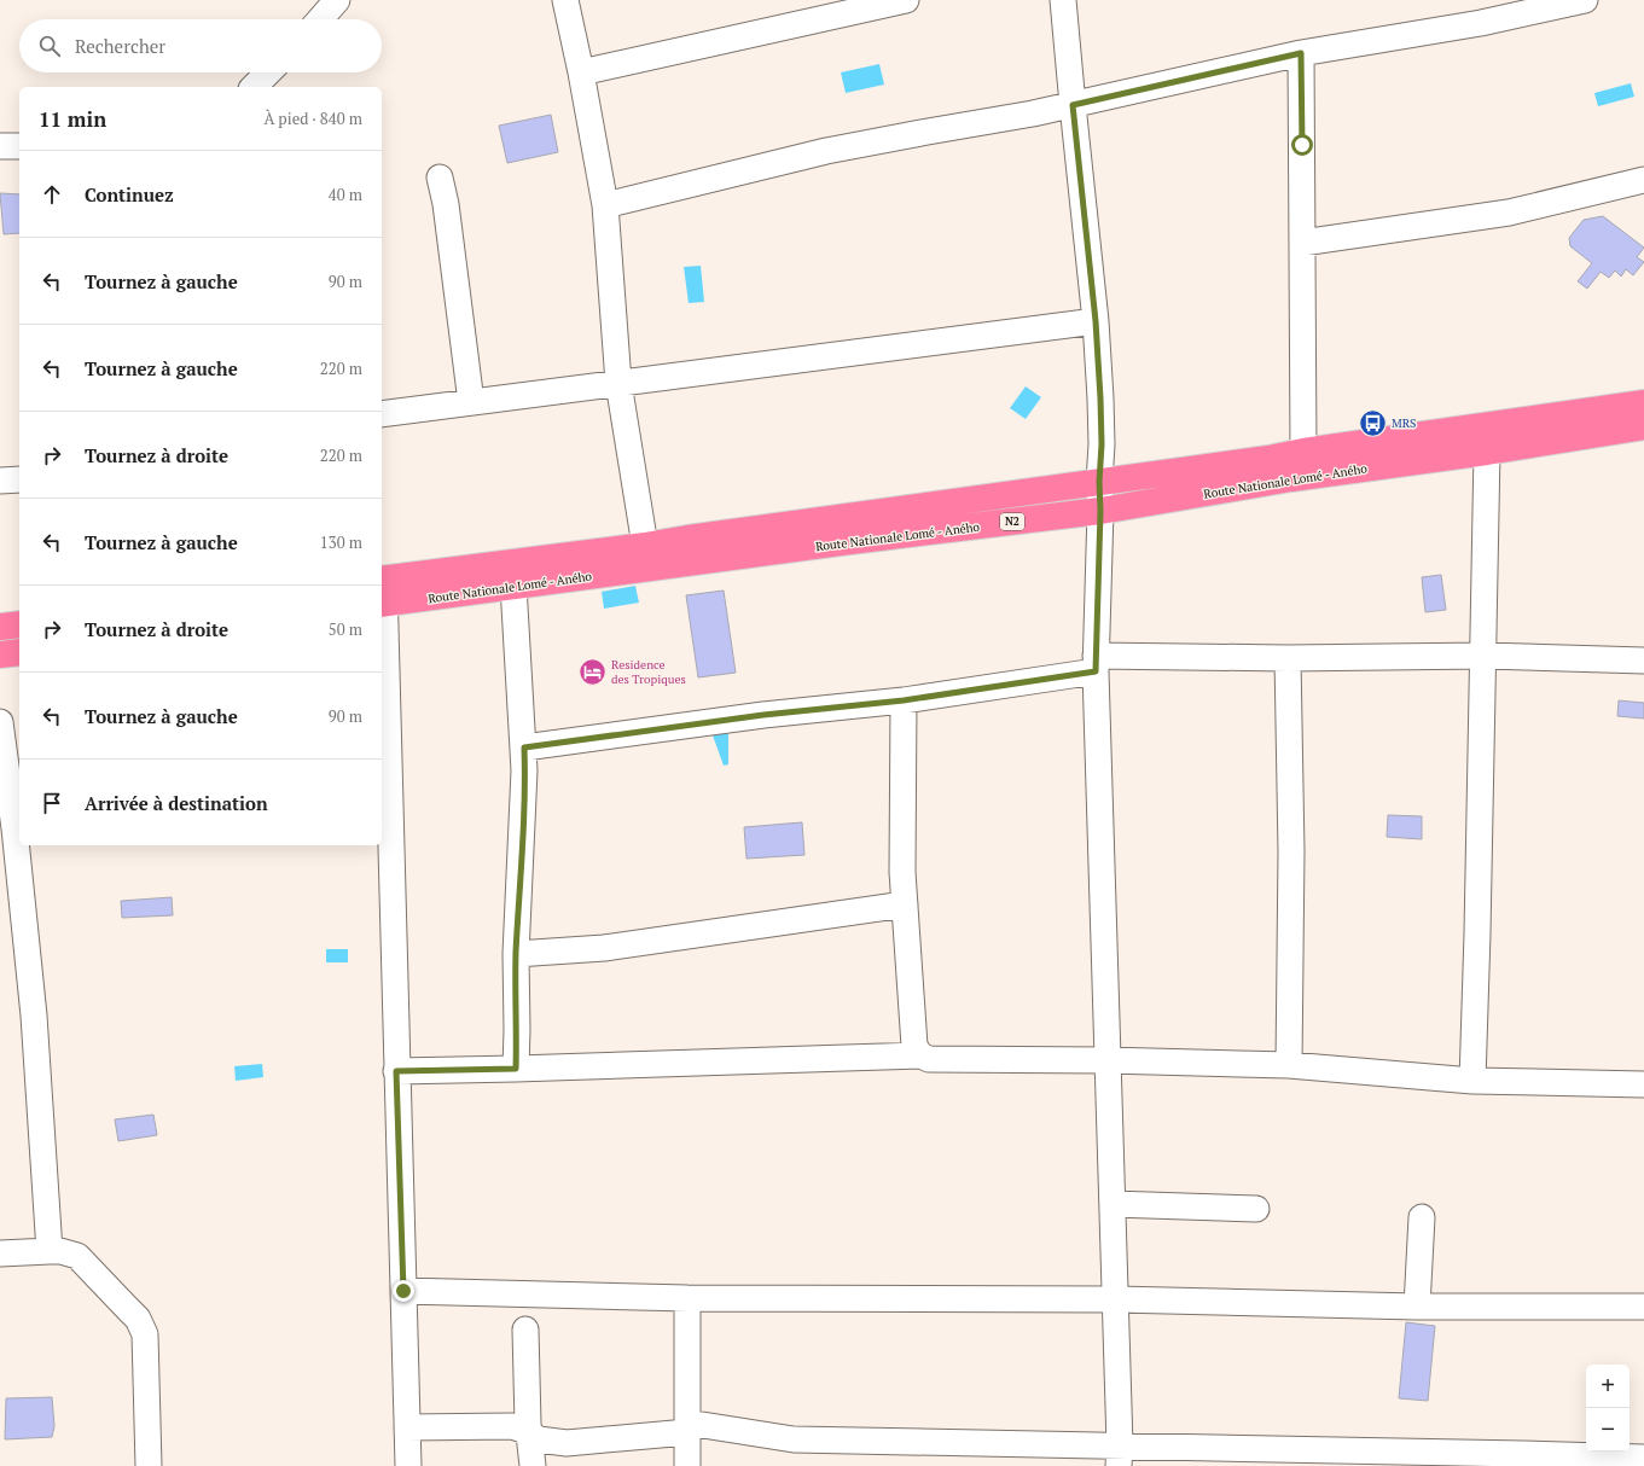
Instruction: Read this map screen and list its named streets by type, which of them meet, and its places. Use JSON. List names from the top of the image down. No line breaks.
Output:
{"streets":{"highway":["Route Nationale Lomé - Aného","N2"]},"places":{"bus stop":["MRS"],"hotel":["Residence des Tropiques"]},"page":{"search":"Rechercher","heading":["11 min","À pied · 840 m"],"list":[["Continuez","40 m"],["Tournez à gauche","90 m"],["Tournez à gauche","220 m"],["Tournez à droite","220 m"],["Tournez à gauche","130 m"],["Tournez à droite","50 m"],["Tournez à gauche","90 m"],"Arrivée à destination"],"map_buttons":["+","−"]}}
